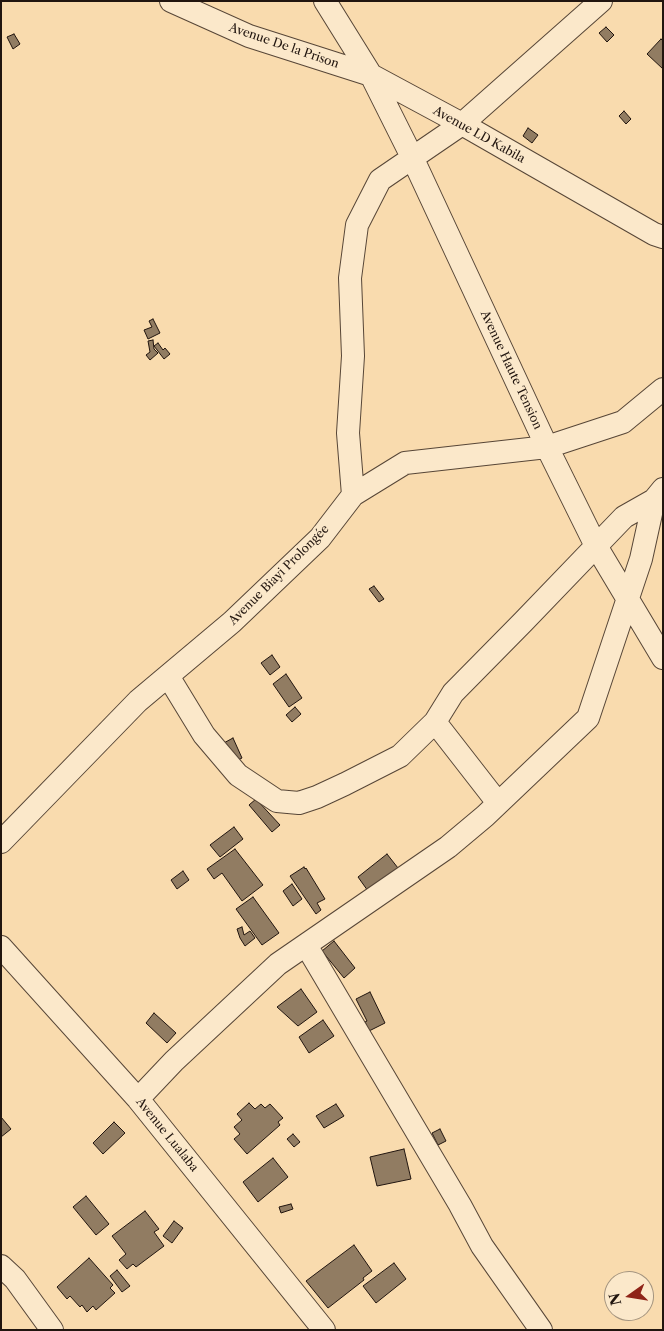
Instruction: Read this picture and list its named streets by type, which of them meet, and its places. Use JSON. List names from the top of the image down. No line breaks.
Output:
{"streets":{"street":["Avenue De la Prison","Avenue LD Kabila","Avenue Haute Tension","Avenue Biayi Prolongée","Avenue Lualaba"]},"crossings":[["Avenue De la Prison","Avenue LD Kabila"],["Avenue De la Prison","Avenue Haute Tension"],["Avenue LD Kabila","Avenue Haute Tension"],["Avenue Haute Tension","Avenue Biayi Prolongée"]],"north":"left"}
